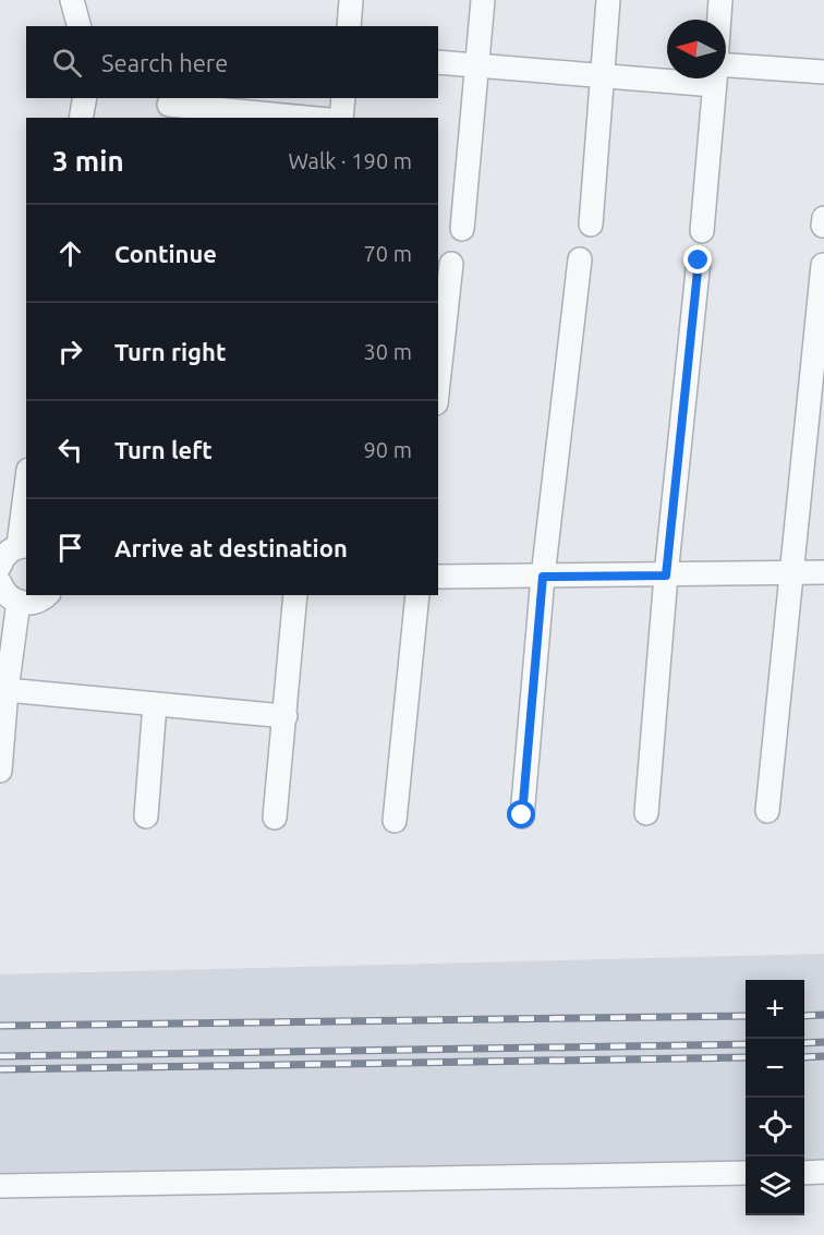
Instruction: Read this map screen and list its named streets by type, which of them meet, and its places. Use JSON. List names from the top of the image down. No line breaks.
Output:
{"north":"left","page":{"search":"Search here","heading":["3 min","Walk · 190 m"],"list":[["Continue","70 m"],["Turn right","30 m"],["Turn left","90 m"],"Arrive at destination"],"map_buttons":["+","−"]}}
